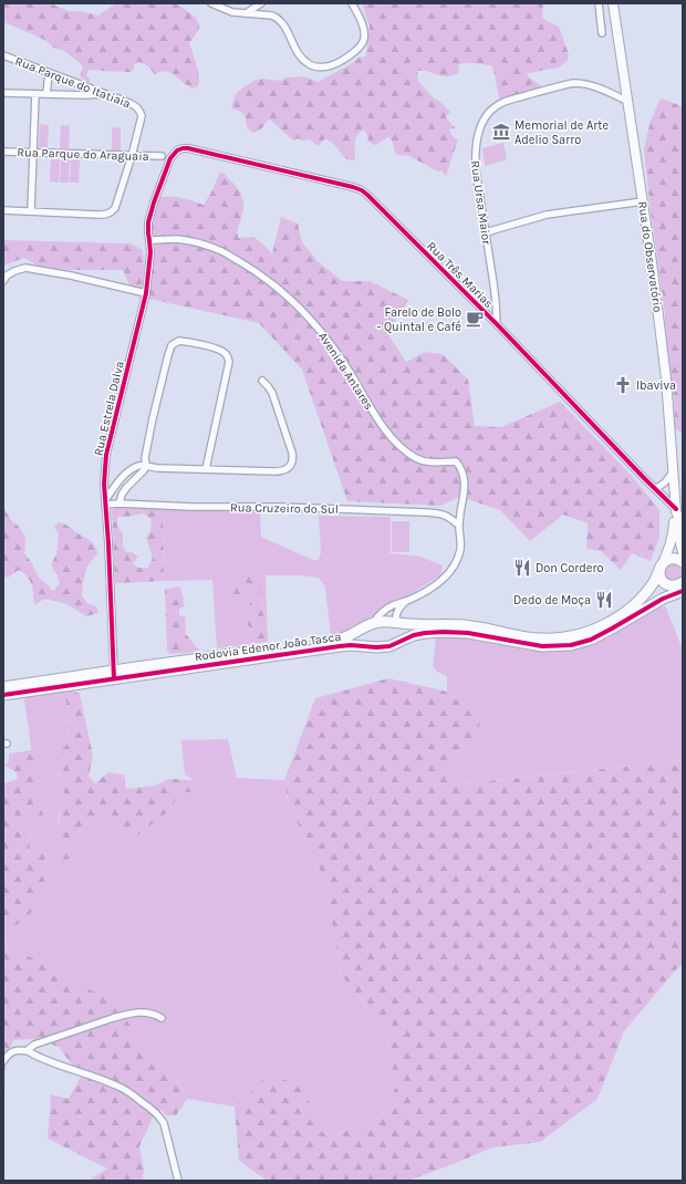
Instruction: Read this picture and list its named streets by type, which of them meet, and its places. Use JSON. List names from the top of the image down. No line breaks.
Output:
{"streets":{"main road":["Rodovia Edenor João Tasca"],"street":["Rua Parque do Itatiaia","Rua Parque do Araguaia","Rua Ursa Maior","Rua do Observatório","Rua Três Marias","Avenida Antares","Rua Estrela Dalva","Rua Cruzeiro do Sul"]},"crossings":[["Rua Parque do Itatiaia","Rua Parque do Araguaia"],["Rua Ursa Maior","Rua do Observatório"],["Rua Ursa Maior","Rua Três Marias"],["Rua do Observatório","Rua Três Marias"],["Rua do Observatório","Rodovia Edenor João Tasca"],["Rua Três Marias","Rua Estrela Dalva"],["Avenida Antares","Rua Estrela Dalva"],["Avenida Antares","Rua Cruzeiro do Sul"],["Rua Estrela Dalva","Rua Cruzeiro do Sul"],["Rua Estrela Dalva","Rodovia Edenor João Tasca"]],"places":{"museum":["Memorial de Arte Adelio Sarro"],"cafe":["Farelo de Bolo - Quintal e Café"],"church":["Ibaviva"],"restaurant":["Don Cordero","Dedo de Moça"]}}
